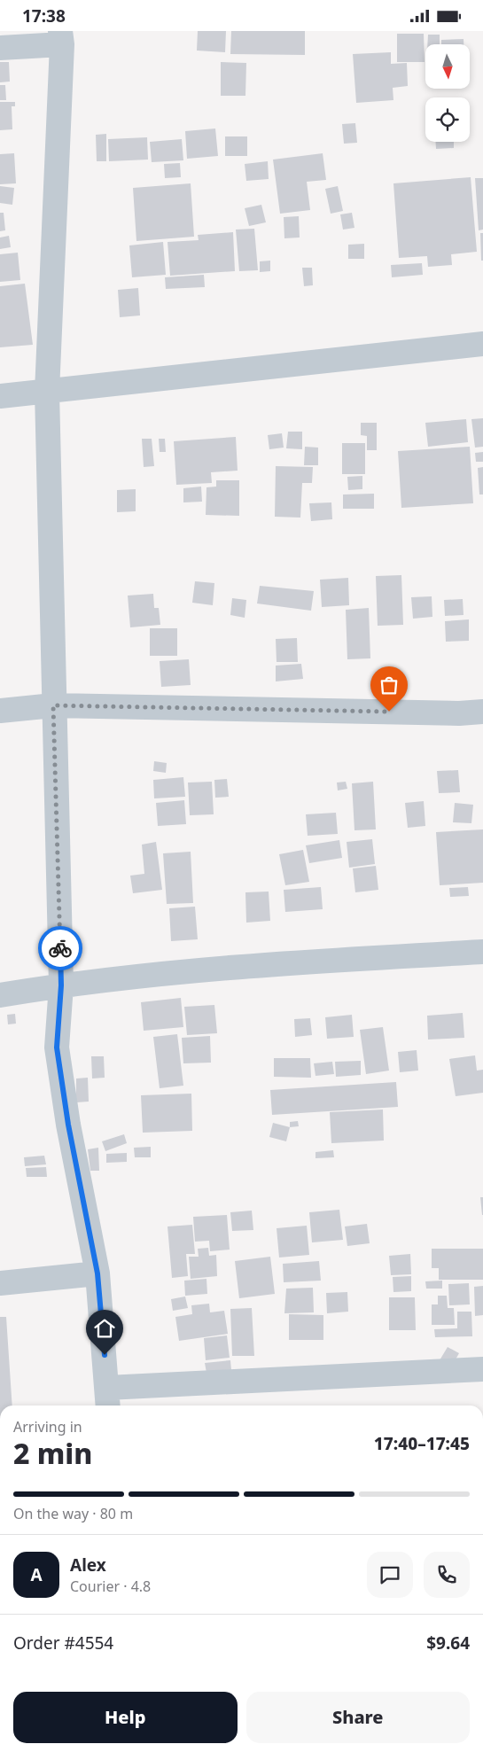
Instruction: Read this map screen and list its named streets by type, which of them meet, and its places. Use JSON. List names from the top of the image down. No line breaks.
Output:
{"north":"bottom","page":{"status":"17:38","heading":["2 min","Arriving in","17:40–17:45"],"panel":["Alex","Courier · 4.8","Order #4554","$9.64"],"bar":"On the way · 80 m","round":"A","buttons":["Help","Share"]}}
